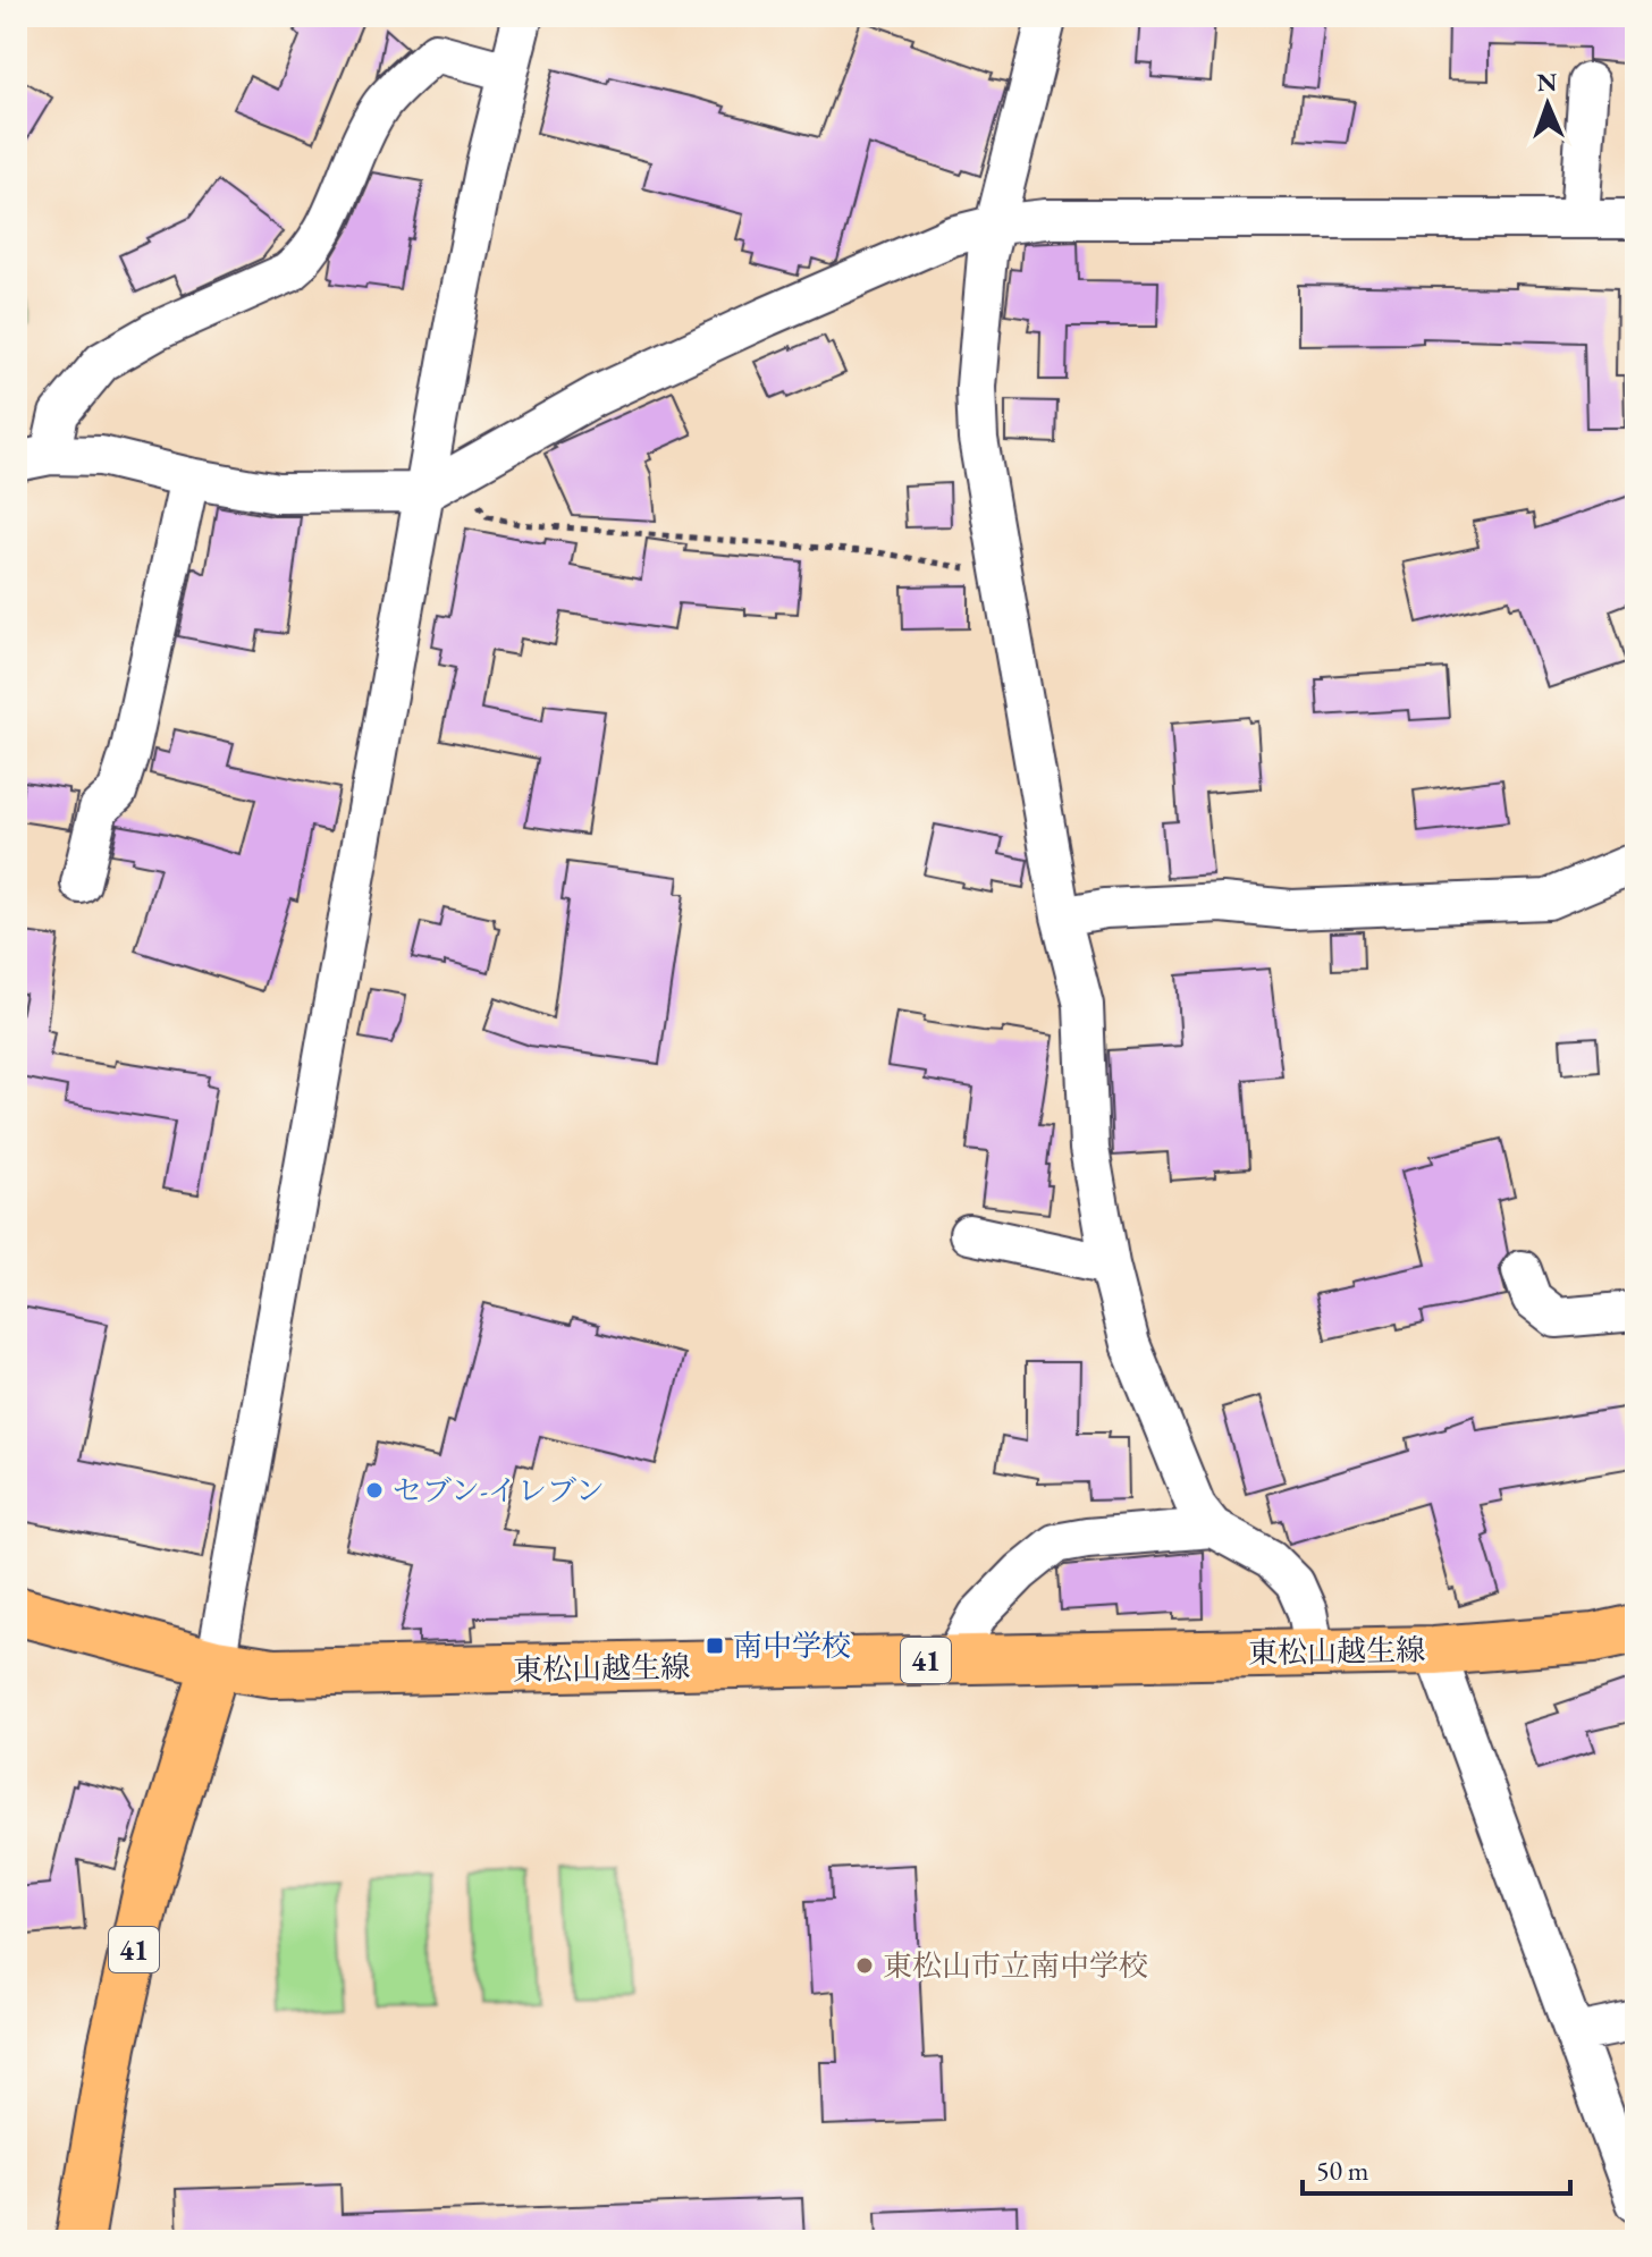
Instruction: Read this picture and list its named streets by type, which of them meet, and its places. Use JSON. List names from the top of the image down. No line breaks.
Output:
{"streets":{"main road":["東松山越生線","41"]},"crossings":[["東松山越生線","41"]],"places":{"other":["セブン-イレブン","東松山市立南中学校"],"transit":["南中学校"]},"scale_bar":"50 m","north":"top"}
